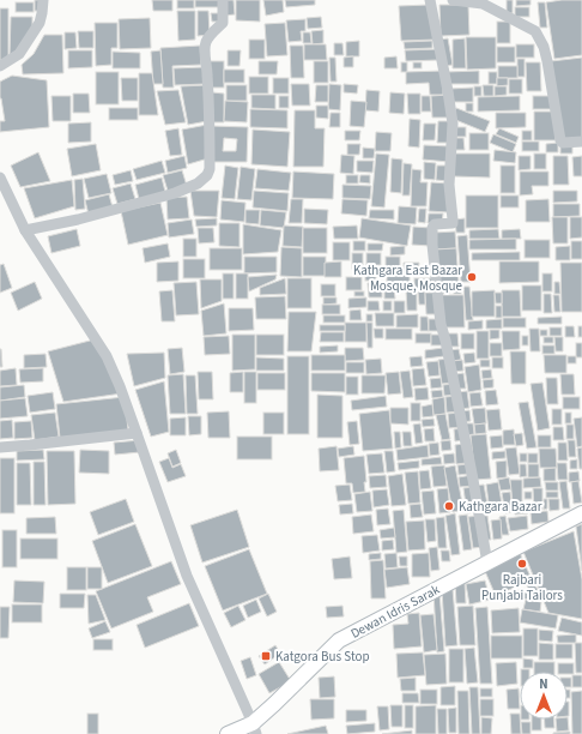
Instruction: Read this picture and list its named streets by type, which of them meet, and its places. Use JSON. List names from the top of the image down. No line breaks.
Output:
{"streets":{"main road":["Dewan Idris Sarak"]},"places":{"other":["Kathgara East Bazar Mosque, Mosque","Kathgara Bazar","Rajbari Punjabi Tailors"],"transit":["Katgora Bus Stop"]},"north":"top"}
